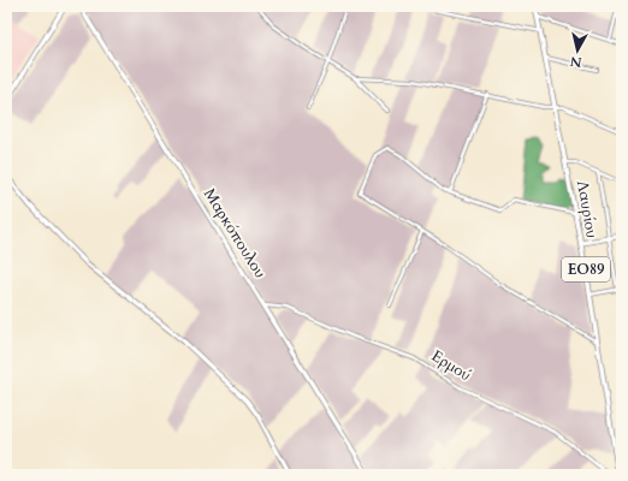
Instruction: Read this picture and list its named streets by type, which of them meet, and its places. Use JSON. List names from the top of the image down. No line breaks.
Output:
{"streets":{"main road":["Λαυρίου","Μαρκόπουλου","ΕΟ89"],"street":["Ερμού"]},"crossings":[["Μαρκόπουλου","Ερμού"]],"north":"bottom"}
